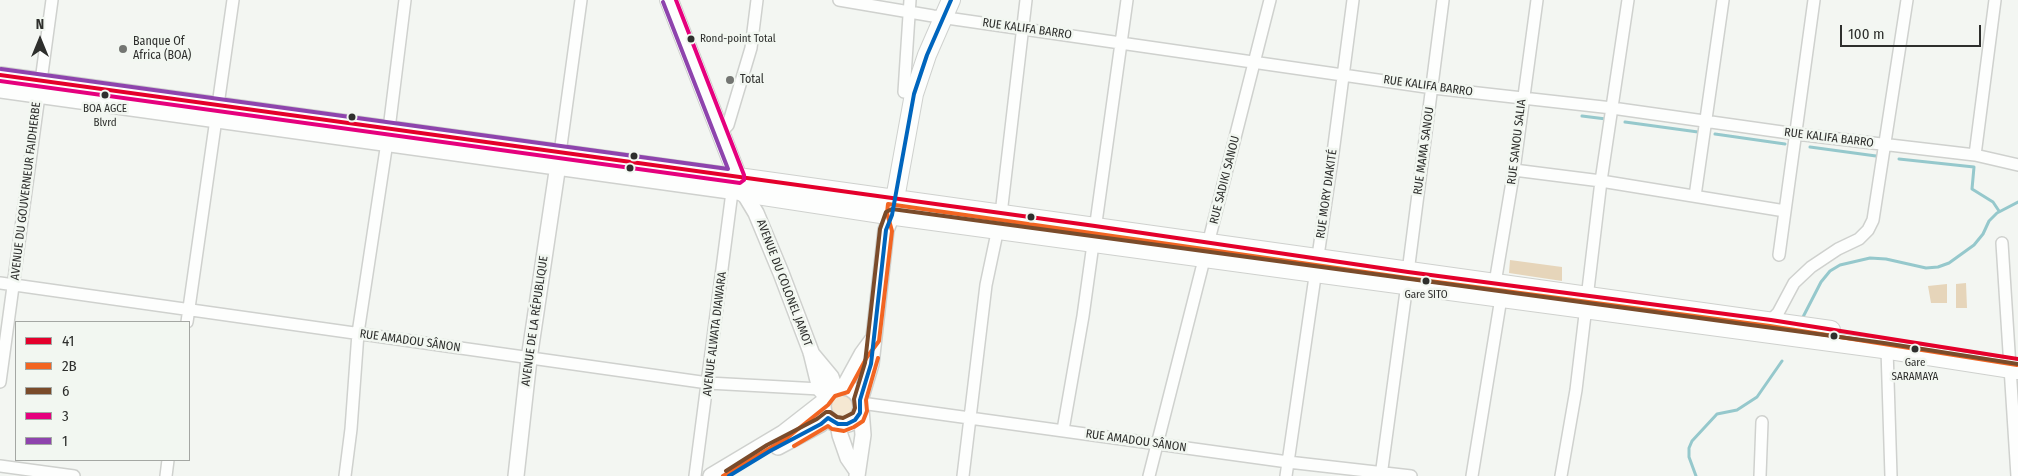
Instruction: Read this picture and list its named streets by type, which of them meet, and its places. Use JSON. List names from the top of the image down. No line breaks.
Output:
{"streets":{"main road":["AVENUE DU COLONEL JAMOT","AVENUE DE LA RÉPUBLIQUE"],"street":["RUE KALIFA BARRO","RUE SANOU SALIA","RUE MAMA SANOU","RUE SADIKI SANOU","AVENUE DU GOUVERNEUR FAIDHERBE","RUE MORY DIAKITÉ","AVENUE ALWATA DIAWARA","RUE AMADOU SÂNON"]},"crossings":[["RUE KALIFA BARRO","RUE SANOU SALIA"],["RUE KALIFA BARRO","RUE MAMA SANOU"],["RUE KALIFA BARRO","RUE SADIKI SANOU"],["RUE KALIFA BARRO","RUE MORY DIAKITÉ"],["RUE MAMA SANOU","RUE AMADOU SÂNON"],["RUE SADIKI SANOU","RUE AMADOU SÂNON"],["AVENUE DU GOUVERNEUR FAIDHERBE","RUE AMADOU SÂNON"],["RUE MORY DIAKITÉ","RUE AMADOU SÂNON"],["AVENUE DU COLONEL JAMOT","AVENUE ALWATA DIAWARA"],["AVENUE DU COLONEL JAMOT","RUE AMADOU SÂNON"],["AVENUE DE LA RÉPUBLIQUE","RUE AMADOU SÂNON"],["AVENUE ALWATA DIAWARA","RUE AMADOU SÂNON"]],"places":["Rond-point Total","Banque Of Africa (BOA)","Total","BOA AGCE Blvrd","Gare SITO","Gare SARAMAYA"],"lines":["transit line 3","transit line 1","transit line 41","transit line 2B","transit line 6"],"legend":["41","2B","6","3","1"],"scale_bar":"100 m","north":"top"}
